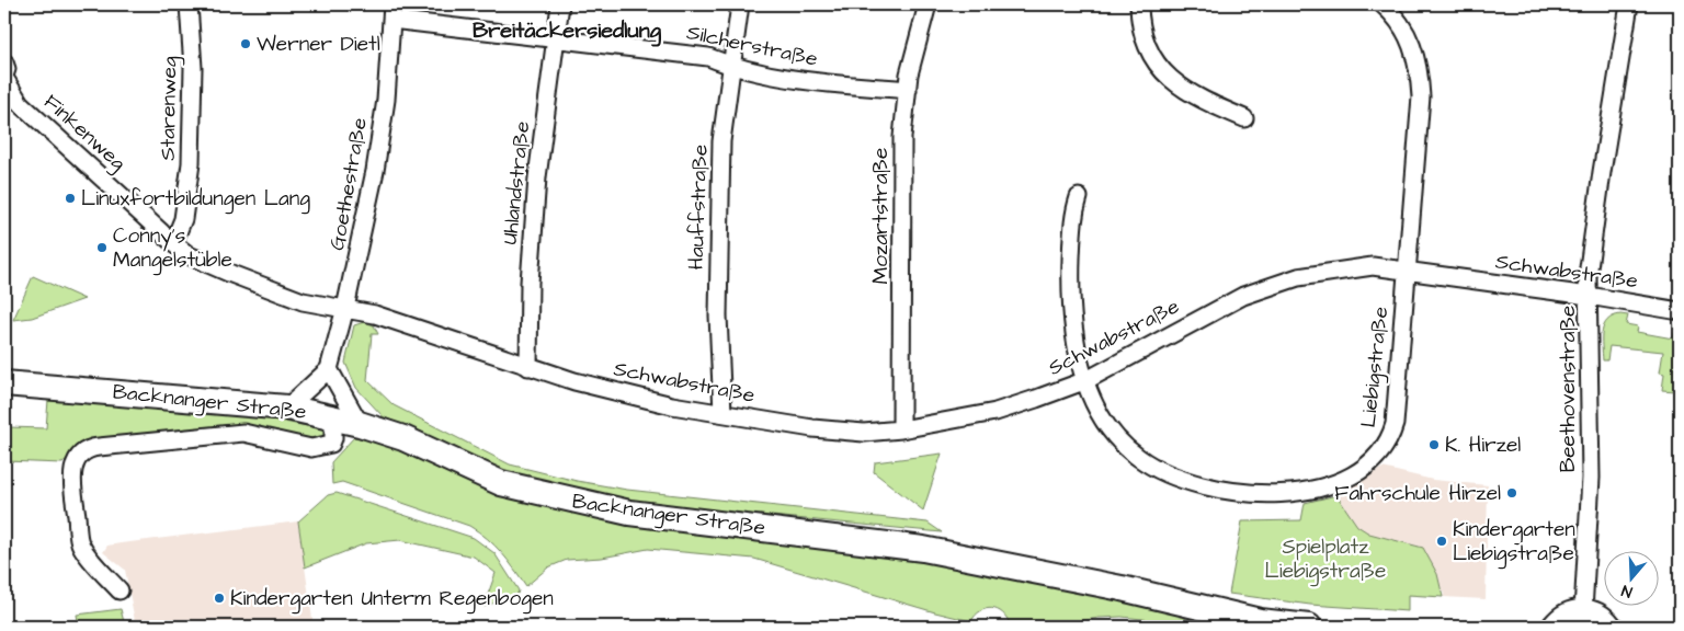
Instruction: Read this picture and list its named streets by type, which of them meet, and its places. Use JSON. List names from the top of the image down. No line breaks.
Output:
{"streets":{"street":["Silcherstraße","Starenweg","Finkenweg","Uhlandstraße","Goethestraße","Hauffstraße","Mozartstraße","Schwabstraße","Liebigstraße","Beethovenstraße","Backnanger Straße"]},"crossings":[["Silcherstraße","Uhlandstraße"],["Silcherstraße","Goethestraße"],["Silcherstraße","Hauffstraße"],["Silcherstraße","Mozartstraße"],["Starenweg","Finkenweg"],["Finkenweg","Goethestraße"],["Finkenweg","Schwabstraße"],["Uhlandstraße","Schwabstraße"],["Goethestraße","Schwabstraße"],["Hauffstraße","Schwabstraße"],["Mozartstraße","Schwabstraße"],["Schwabstraße","Liebigstraße"],["Schwabstraße","Beethovenstraße"]],"districts":["Breitäckersiedlung"],"parks":["Spielplatz Liebigstraße"],"places":["Werner Dietl","Linuxfortbildungen Lang","Conny's Mangelstüble","K. Hirzel","Fahrschule Hirzel","Kindergarten Liebigstraße","Kindergarten Unterm Regenbogen"],"north":"bottom"}
